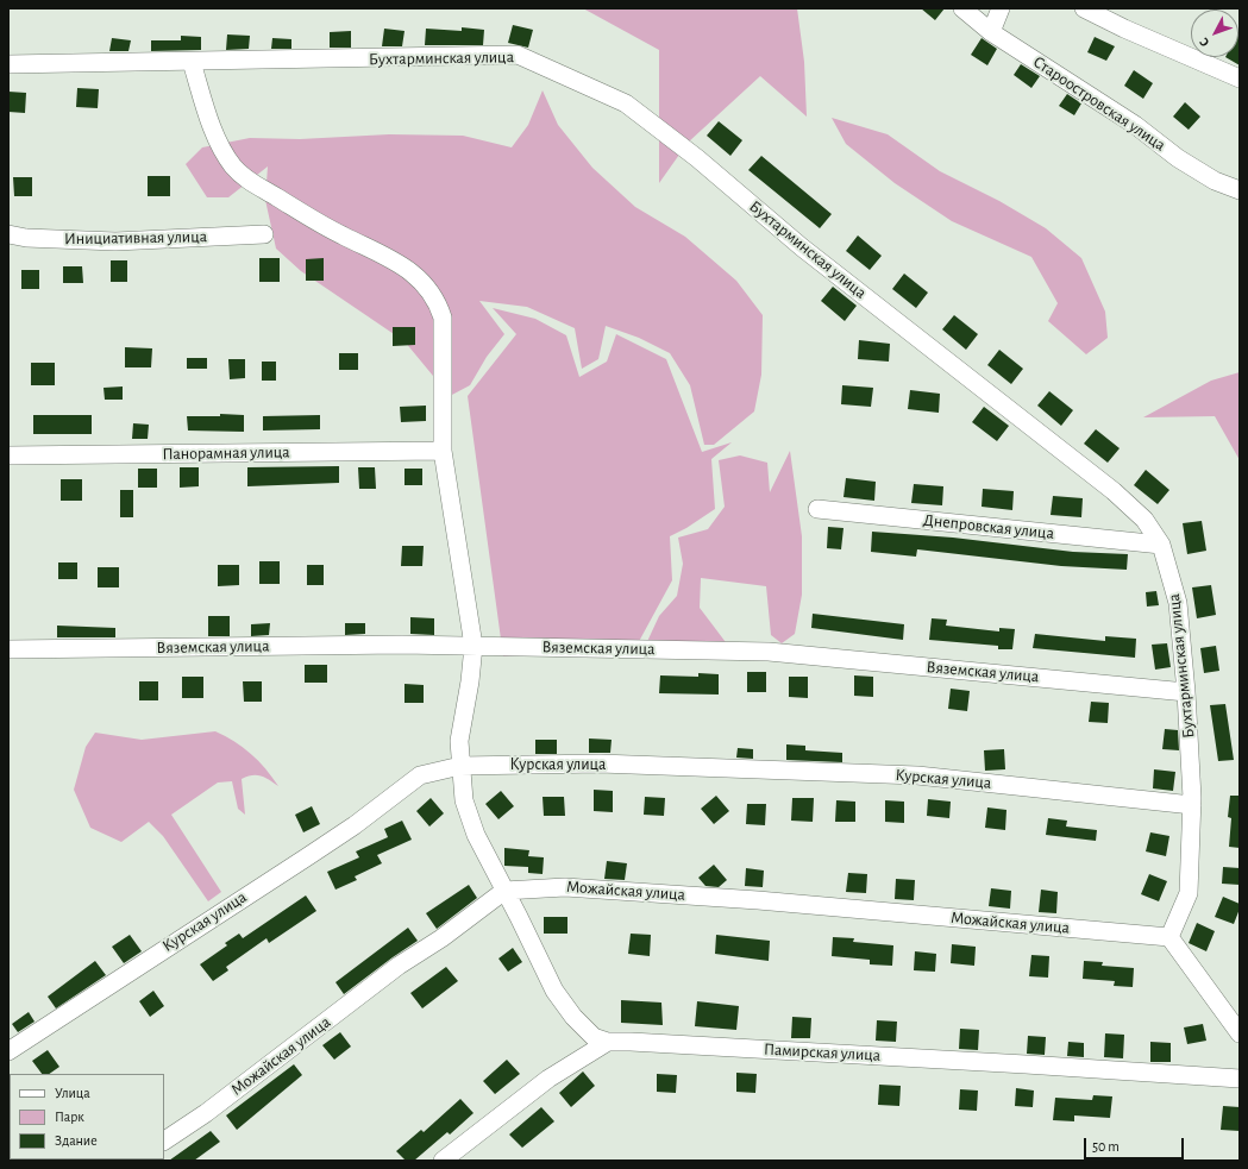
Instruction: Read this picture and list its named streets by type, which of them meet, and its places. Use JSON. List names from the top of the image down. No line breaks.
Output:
{"streets":{"street":["Бухтарминская улица","Староостровская улица","Инициативная улица","Панорамная улица","Днепровская улица","Вяземская улица","Курская улица","Можайская улица","Памирская улица"]},"crossings":[["Бухтарминская улица","Днепровская улица"],["Бухтарминская улица","Вяземская улица"],["Бухтарминская улица","Курская улица"],["Бухтарминская улица","Можайская улица"]],"legend":["Улица","Парк","Здание"],"scale_bar":"50 m","north":"bottom left"}
